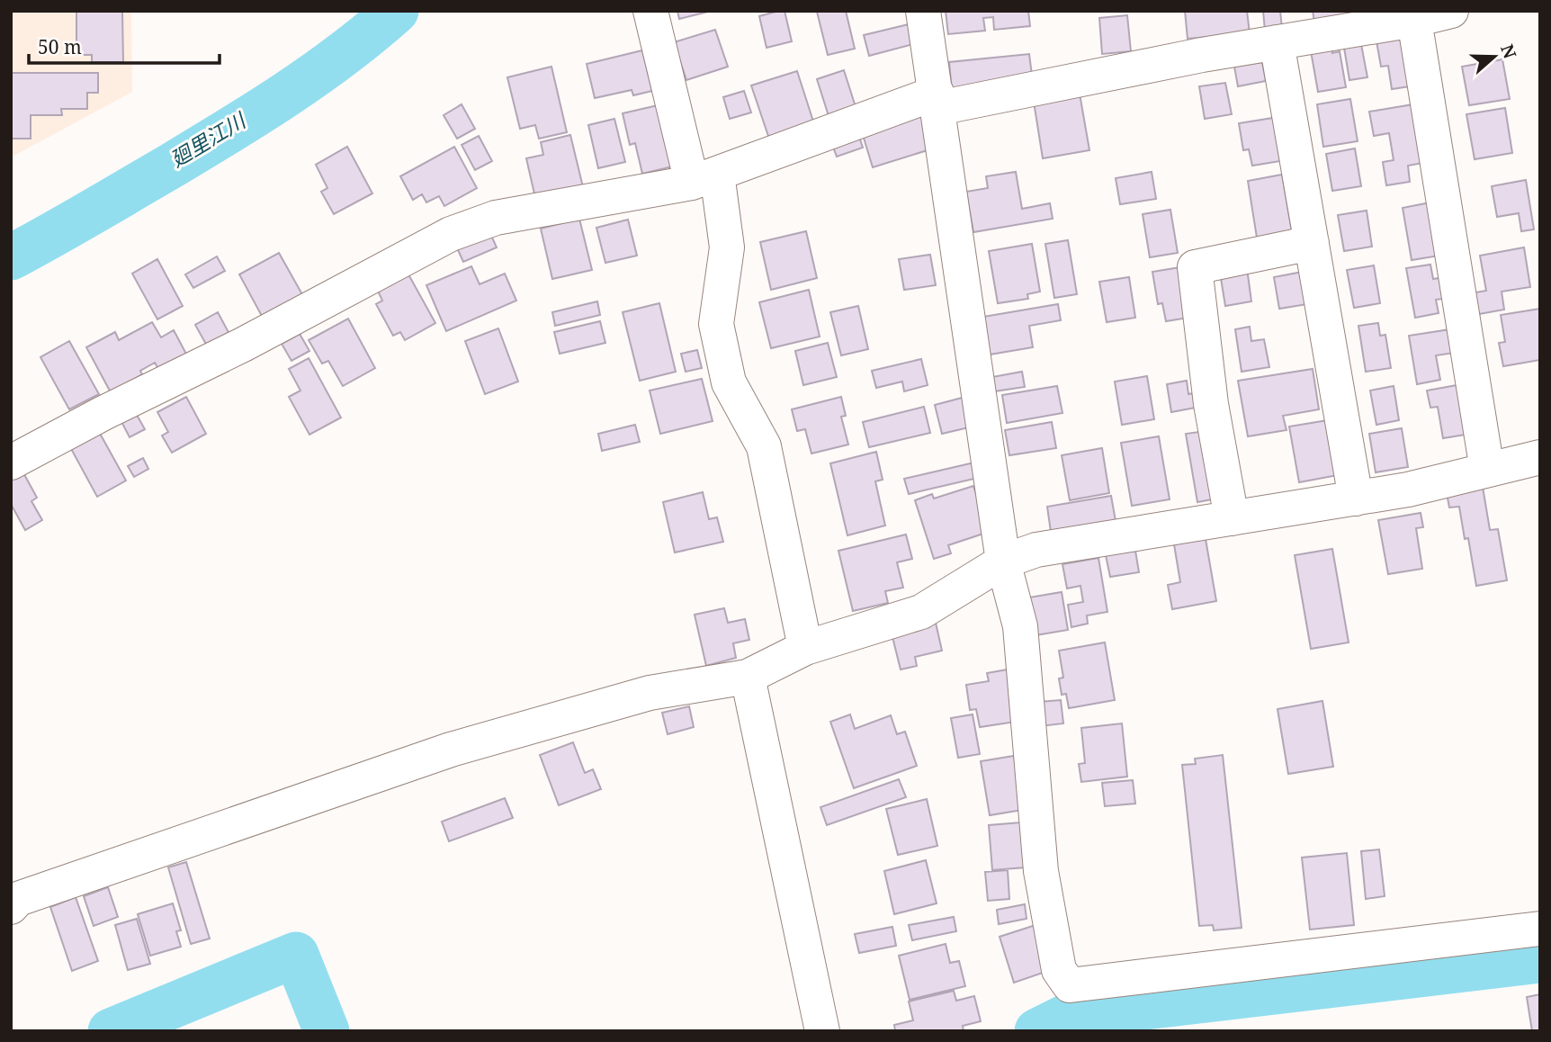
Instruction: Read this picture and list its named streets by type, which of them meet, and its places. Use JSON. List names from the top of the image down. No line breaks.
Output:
{"water":["廻里江川"],"scale_bar":"50 m","north":"right"}
